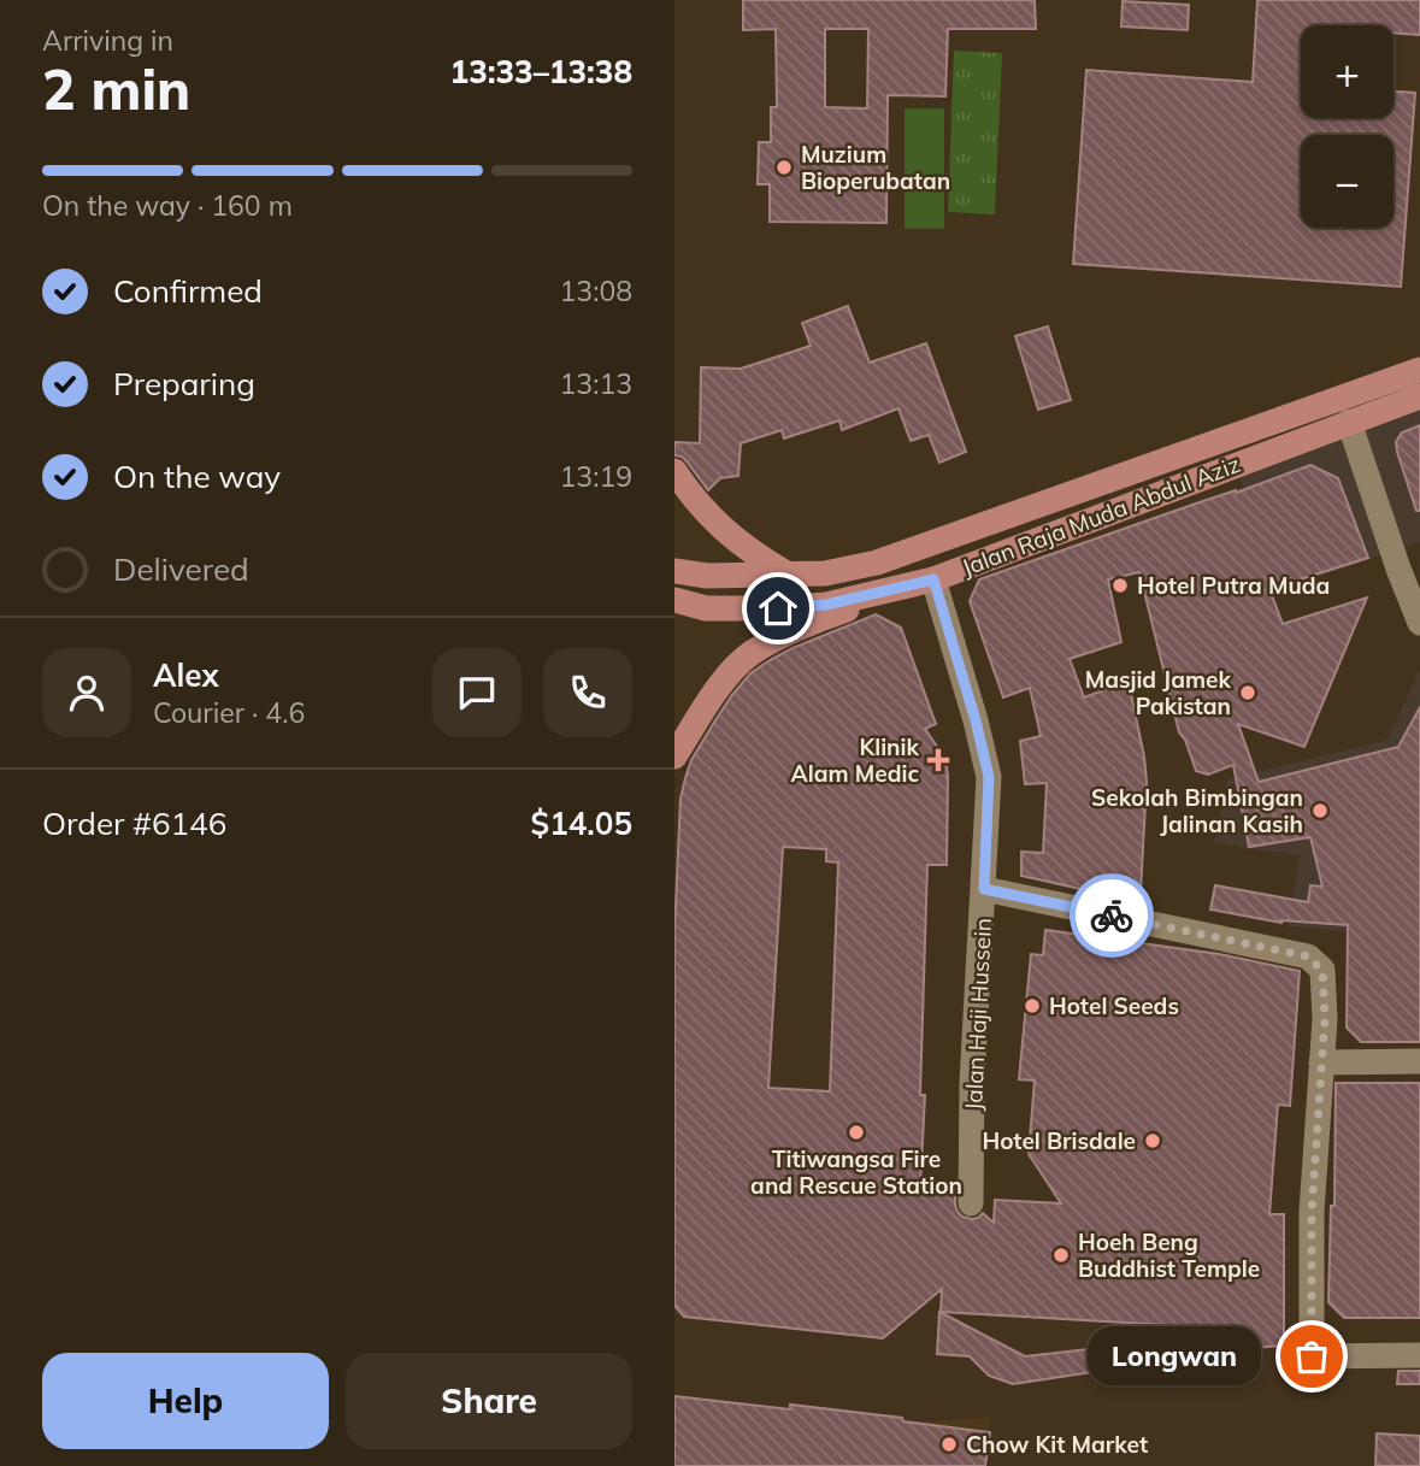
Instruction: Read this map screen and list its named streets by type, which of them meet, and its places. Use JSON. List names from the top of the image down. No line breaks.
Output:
{"streets":{"main road":["Jalan Raja Muda Abdul Aziz"],"street":["Jalan Haji Hussein"]},"crossings":[["Jalan Raja Muda Abdul Aziz","Jalan Haji Hussein"]],"places":{"other":["Muzium Bioperubatan","Hotel Putra Muda","Masjid Jamek Pakistan","Sekolah Bimbingan Jalinan Kasih","Hotel Seeds","Titiwangsa Fire and Rescue Station","Hotel Brisdale","Hoeh Beng Buddhist Temple","Longwan","Chow Kit Market"],"health":["Klinik Alam Medic"]},"page":{"heading":["2 min","Arriving in","13:33–13:38"],"panel":["Alex","Courier · 4.6","Order #6146","$14.05"],"map_buttons":["+","−"],"bar":"On the way · 160 m","list":[["Confirmed","13:08"],["Preparing","13:13"],["On the way","13:19"],"Delivered"],"bubble":"Longwan","buttons":["Help","Share"]}}
